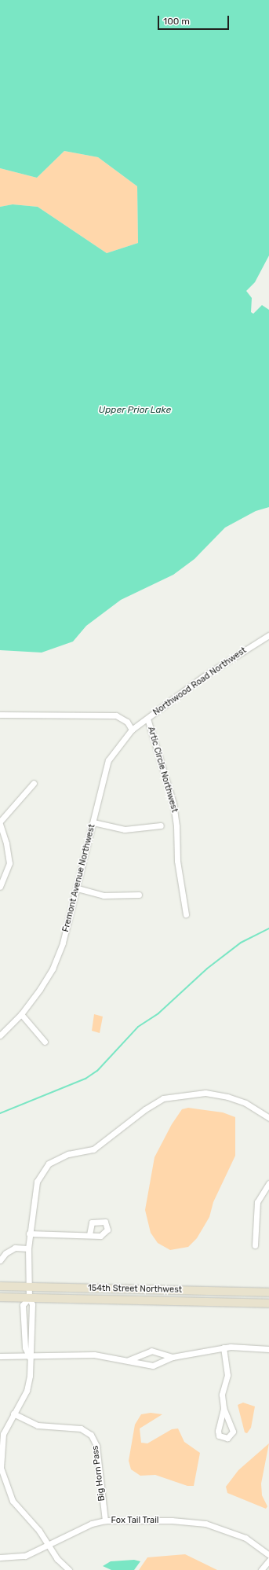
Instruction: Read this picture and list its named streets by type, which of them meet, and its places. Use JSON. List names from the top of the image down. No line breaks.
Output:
{"streets":{"street":["Northwood Road Northwest","Artic Circle Northwest","Fremont Avenue Northwest","154th Street Northwest","Big Horn Pass","Fox Tail Trail"]},"crossings":[["Northwood Road Northwest","Artic Circle Northwest"],["Northwood Road Northwest","Fremont Avenue Northwest"],["Artic Circle Northwest","Fremont Avenue Northwest"],["Big Horn Pass","Fox Tail Trail"]],"water":["Upper Prior Lake"],"scale_bar":"100 m"}
